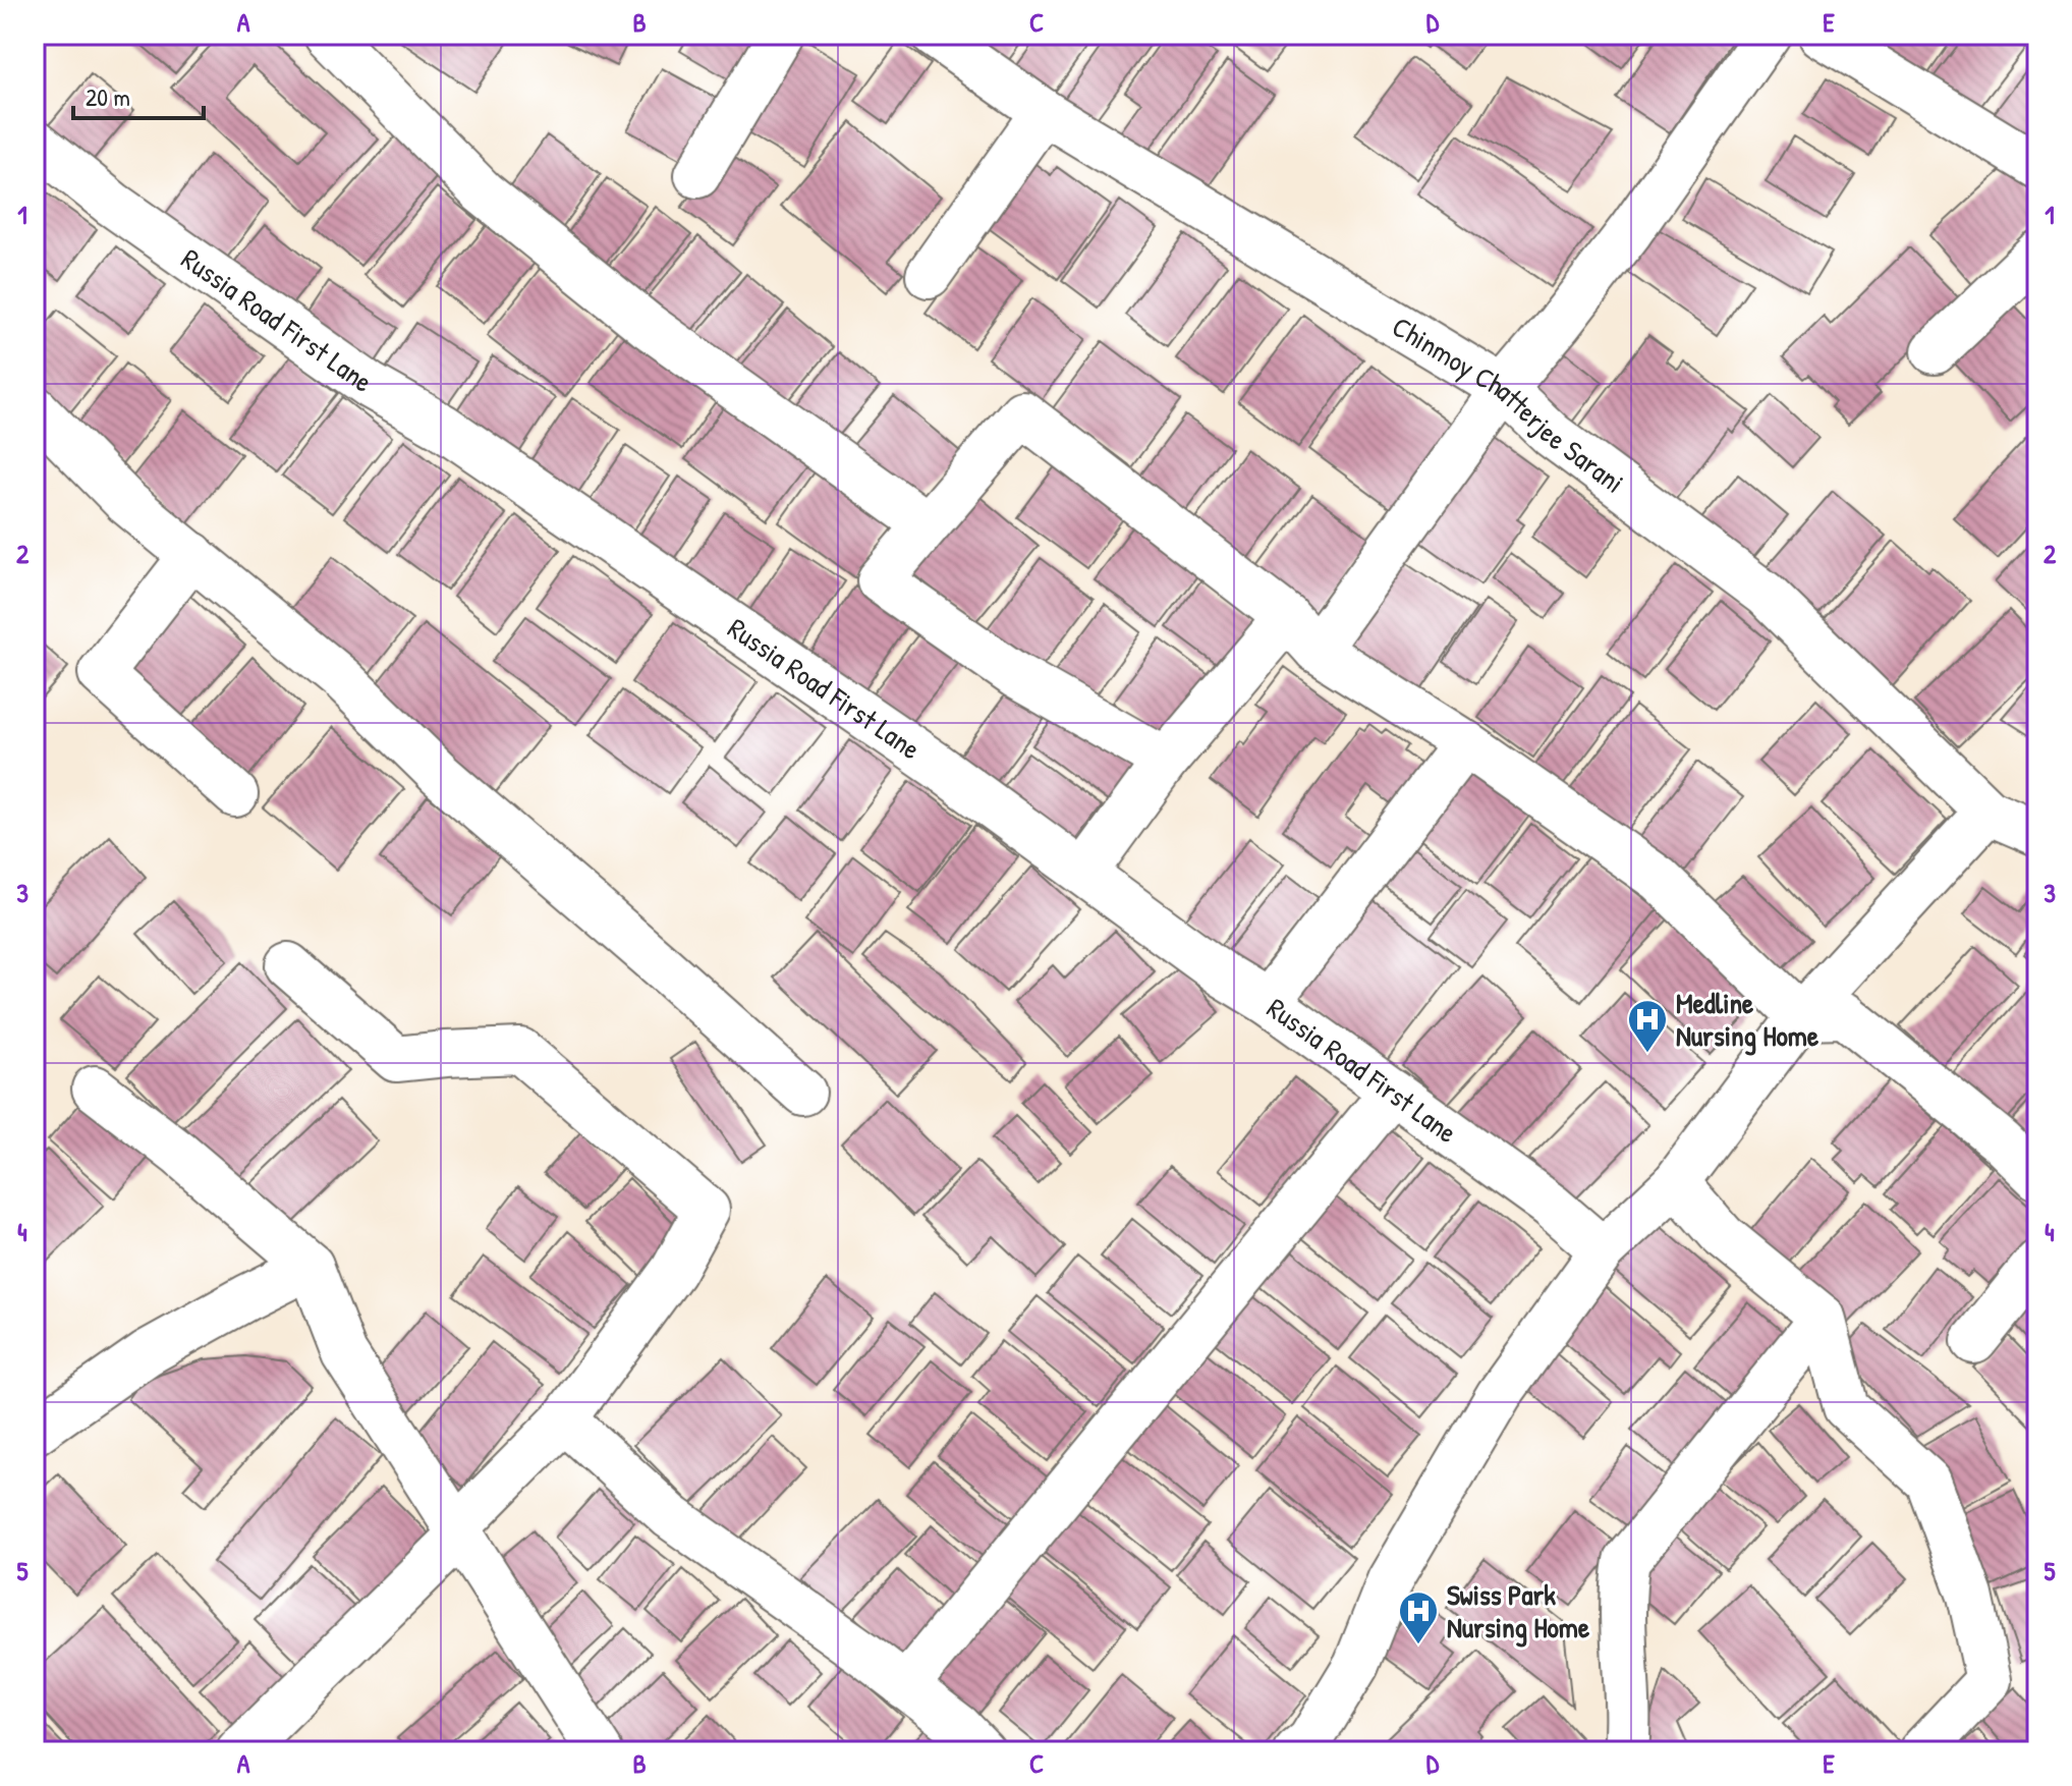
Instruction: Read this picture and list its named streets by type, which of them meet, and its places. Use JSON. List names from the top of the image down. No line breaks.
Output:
{"streets":{"street":["Russia Road First Lane","Chinmoy Chatterjee Sarani"]},"places":{"hospital":["Medline Nursing Home","Swiss Park Nursing Home"]},"scale_bar":"20 m","grid":{"columns":["A","B","C","D","E"],"rows":["1","2","3","4","5"]}}
